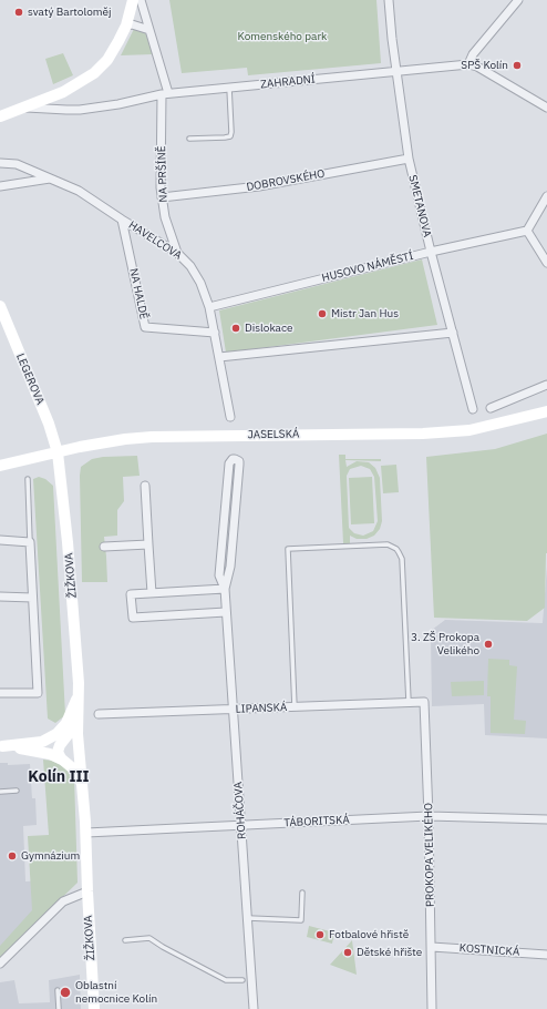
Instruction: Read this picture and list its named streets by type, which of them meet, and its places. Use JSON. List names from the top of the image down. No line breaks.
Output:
{"streets":{"street":["ZAHRADNÍ","NA PRŠÍNĚ","DOBROVSKÉHO","SMETANOVA","HAVELCOVA","HUSOVO NÁMĚSTÍ","NA HALDĚ","LEGEROVA","JASELSKÁ","ŽIŽKOVA","LIPANSKÁ","ROHÁČOVA","TÁBORITSKÁ","PROKOPA VELIKÉHO","KOSTNICKÁ"]},"crossings":[["ZAHRADNÍ","NA PRŠÍNĚ"],["ZAHRADNÍ","SMETANOVA"],["NA PRŠÍNĚ","DOBROVSKÉHO"],["NA PRŠÍNĚ","HAVELCOVA"],["DOBROVSKÉHO","SMETANOVA"],["SMETANOVA","HUSOVO NÁMĚSTÍ"],["HAVELCOVA","HUSOVO NÁMĚSTÍ"],["HAVELCOVA","NA HALDĚ"],["LEGEROVA","JASELSKÁ"],["LEGEROVA","ŽIŽKOVA"],["JASELSKÁ","ŽIŽKOVA"],["ŽIŽKOVA","TÁBORITSKÁ"],["LIPANSKÁ","ROHÁČOVA"],["LIPANSKÁ","PROKOPA VELIKÉHO"],["ROHÁČOVA","TÁBORITSKÁ"],["TÁBORITSKÁ","PROKOPA VELIKÉHO"],["PROKOPA VELIKÉHO","KOSTNICKÁ"]],"districts":["Kolín III"],"parks":["Komenského park"],"places":["svatý Bartoloměj","SPŠ Kolín","Mistr Jan Hus","Dislokace","3. ZŠ Prokopa Velikého","Gymnázium","Fotbalové hřistě","Dětské hřište","Oblastní nemocnice Kolín"]}
